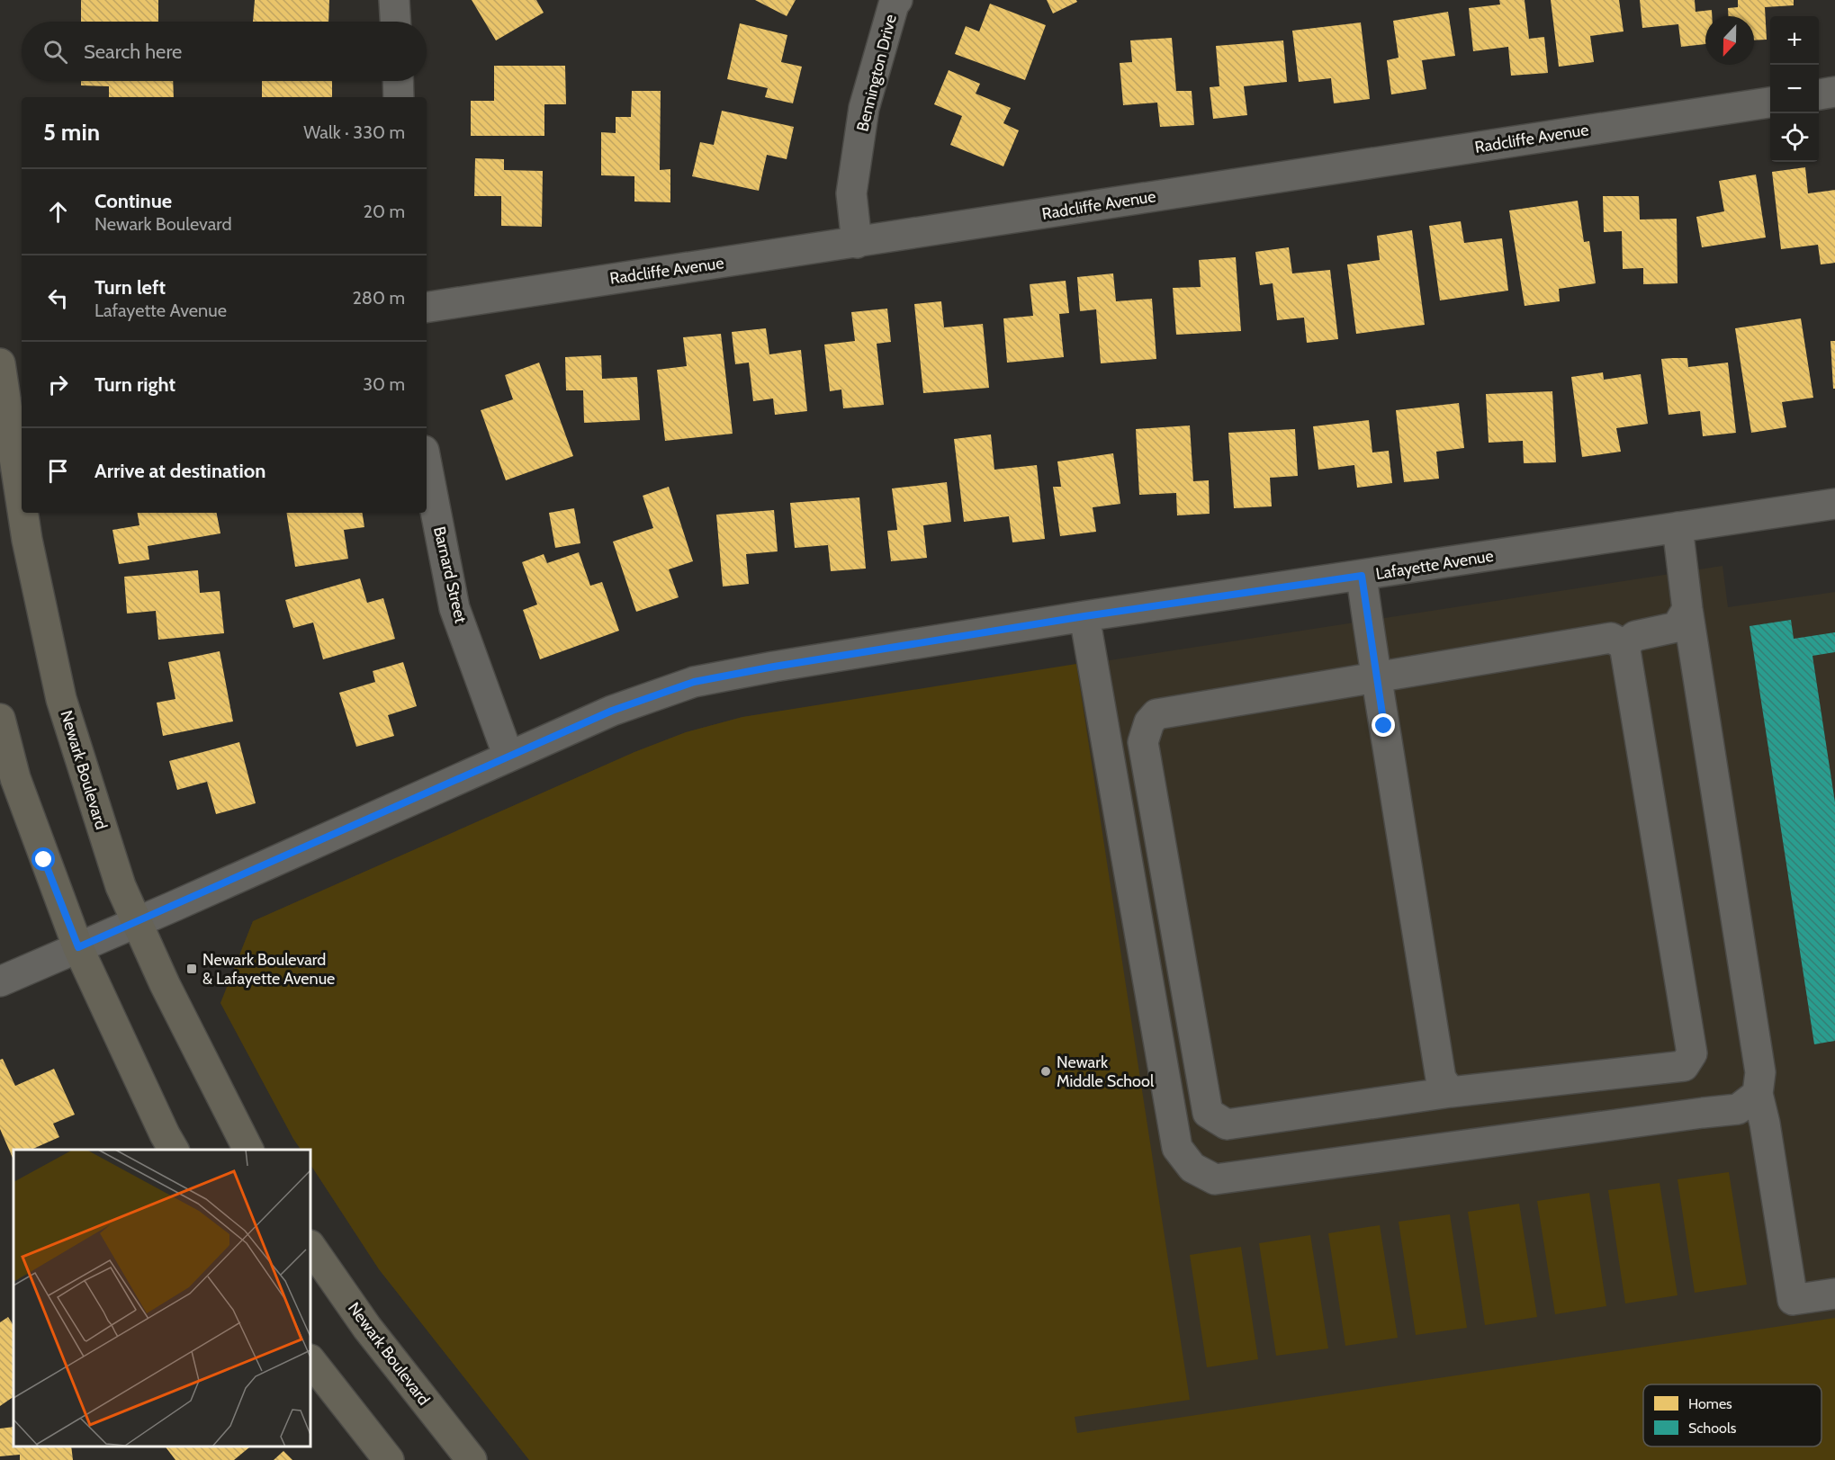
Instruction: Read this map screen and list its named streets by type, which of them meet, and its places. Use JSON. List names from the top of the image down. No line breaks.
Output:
{"streets":{"main road":["Newark Boulevard"],"street":["Bennington Drive","Radcliffe Avenue","Lafayette Avenue","Barnard Street"]},"crossings":[["Bennington Drive","Radcliffe Avenue"],["Lafayette Avenue","Barnard Street"],["Lafayette Avenue","Newark Boulevard"]],"places":{"transit":["Newark Boulevard & Lafayette Avenue"],"other":["Newark Middle School"]},"legend":["Homes","Schools"],"north":"bottom","page":{"map_buttons":["+","−"],"search":"Search here","heading":["5 min","Walk · 330 m"],"list":[["Continue","Newark Boulevard","20 m"],["Turn left","Lafayette Avenue","280 m"],["Turn right","30 m"],"Arrive at destination"]}}
